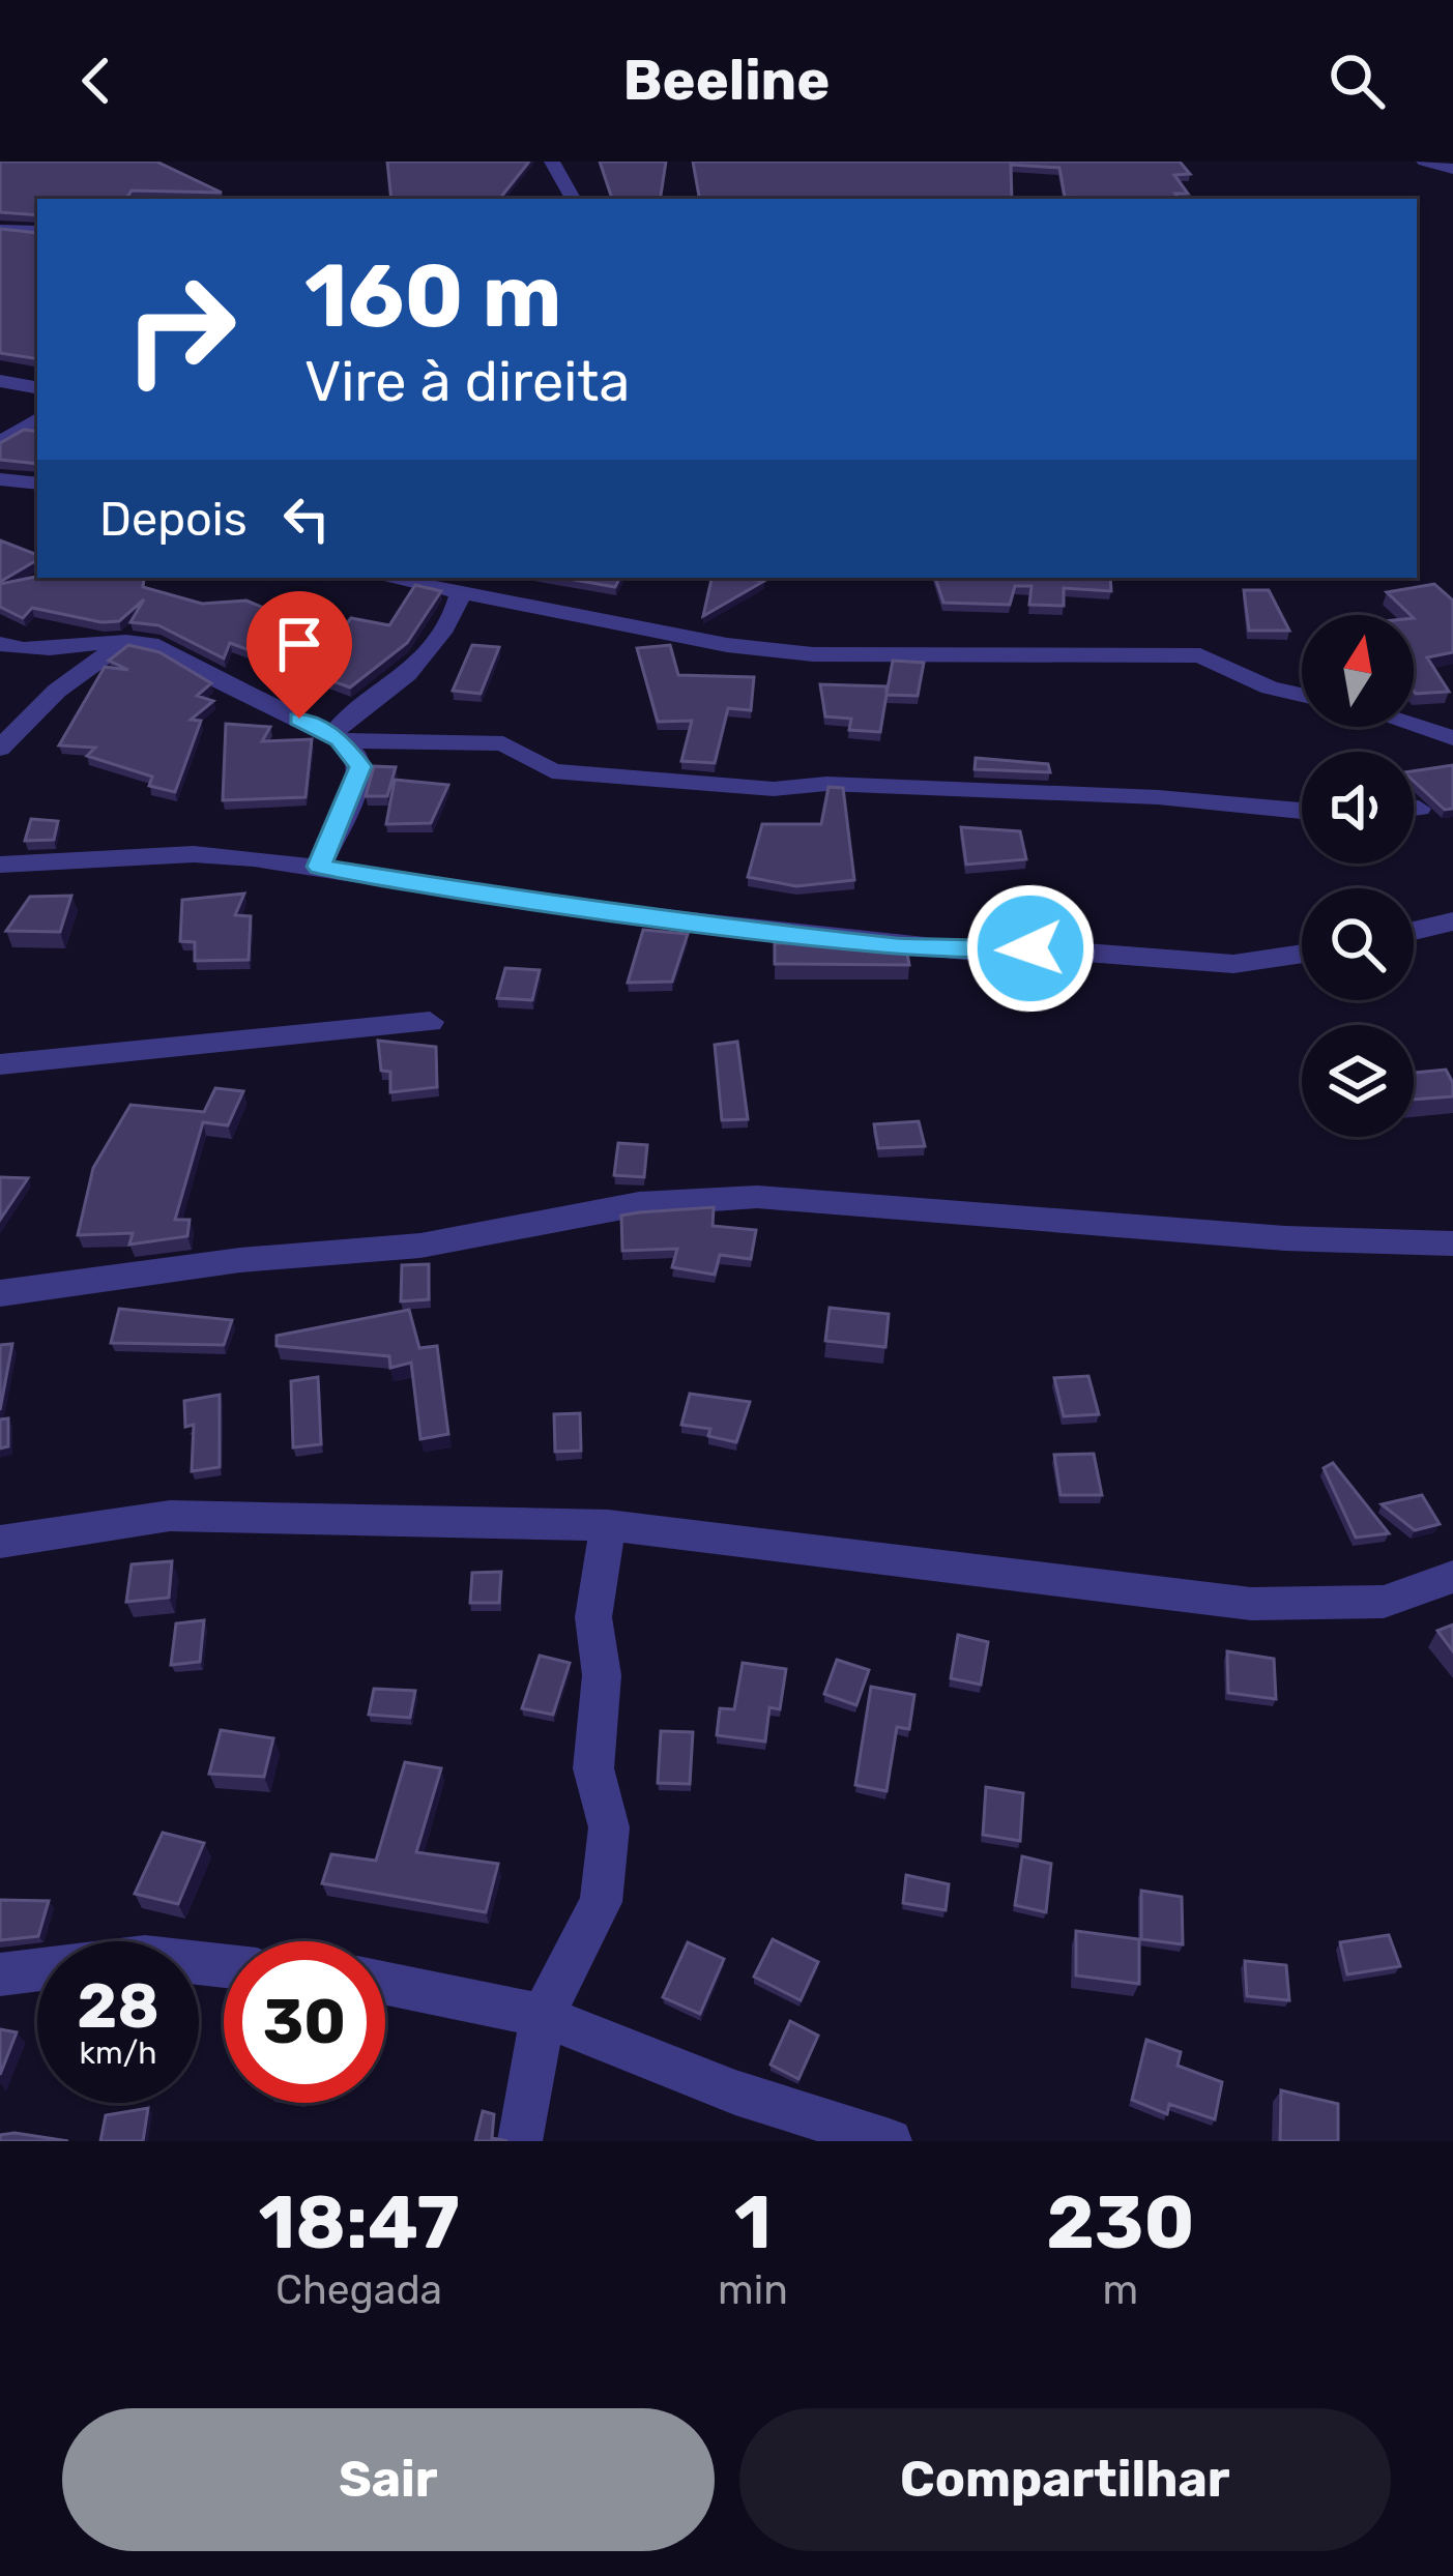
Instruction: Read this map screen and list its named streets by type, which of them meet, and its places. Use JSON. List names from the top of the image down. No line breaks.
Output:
{"north":"top","page":{"header":"Beeline","turn":["160 m","Vire à direita"],"then":"Depois","speed":"28 km/h","limit":"30","eta":["18:47","Chegada","1","min","230","m"],"buttons":["Sair","Compartilhar"]}}
